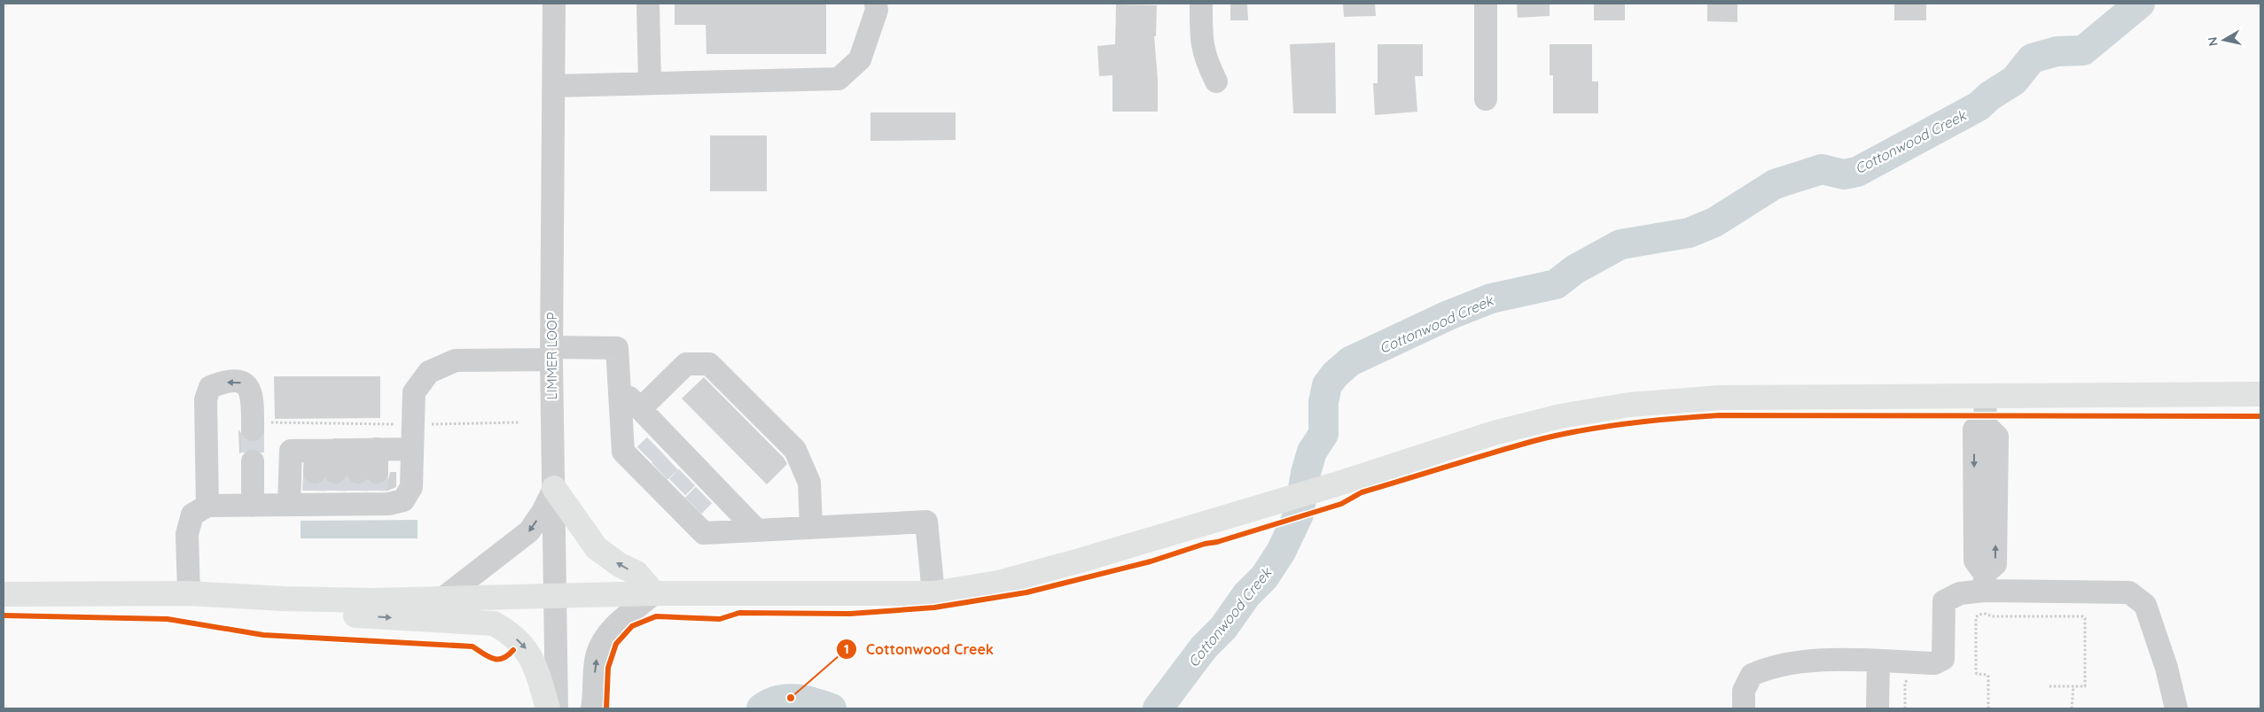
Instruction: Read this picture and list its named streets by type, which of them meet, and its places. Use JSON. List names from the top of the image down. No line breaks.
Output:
{"streets":{"street":["LIMMER LOOP"]},"water":["Cottonwood Creek"],"places":["Cottonwood Creek"],"north":"left"}
